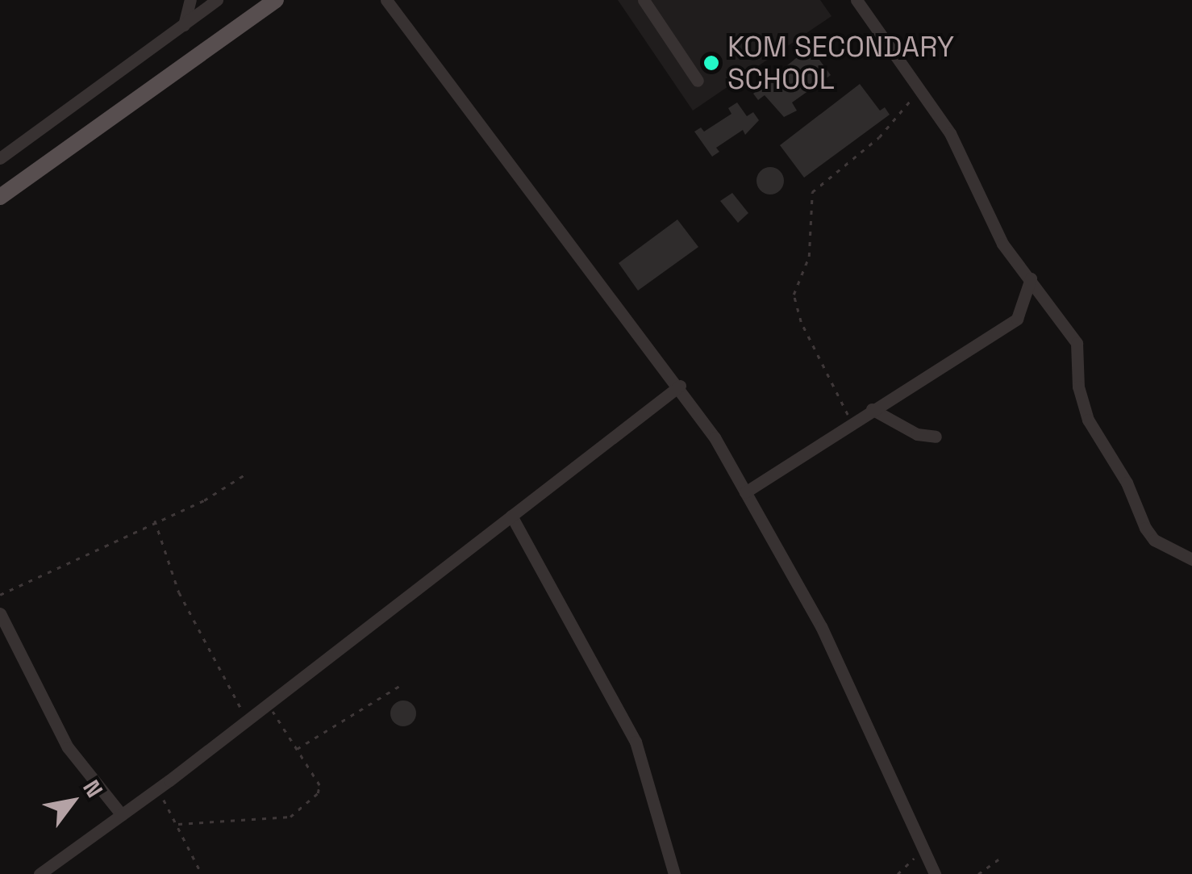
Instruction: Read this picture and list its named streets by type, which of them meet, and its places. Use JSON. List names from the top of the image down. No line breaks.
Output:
{"places":["KOM SECONDARY SCHOOL"],"north":"top right"}
